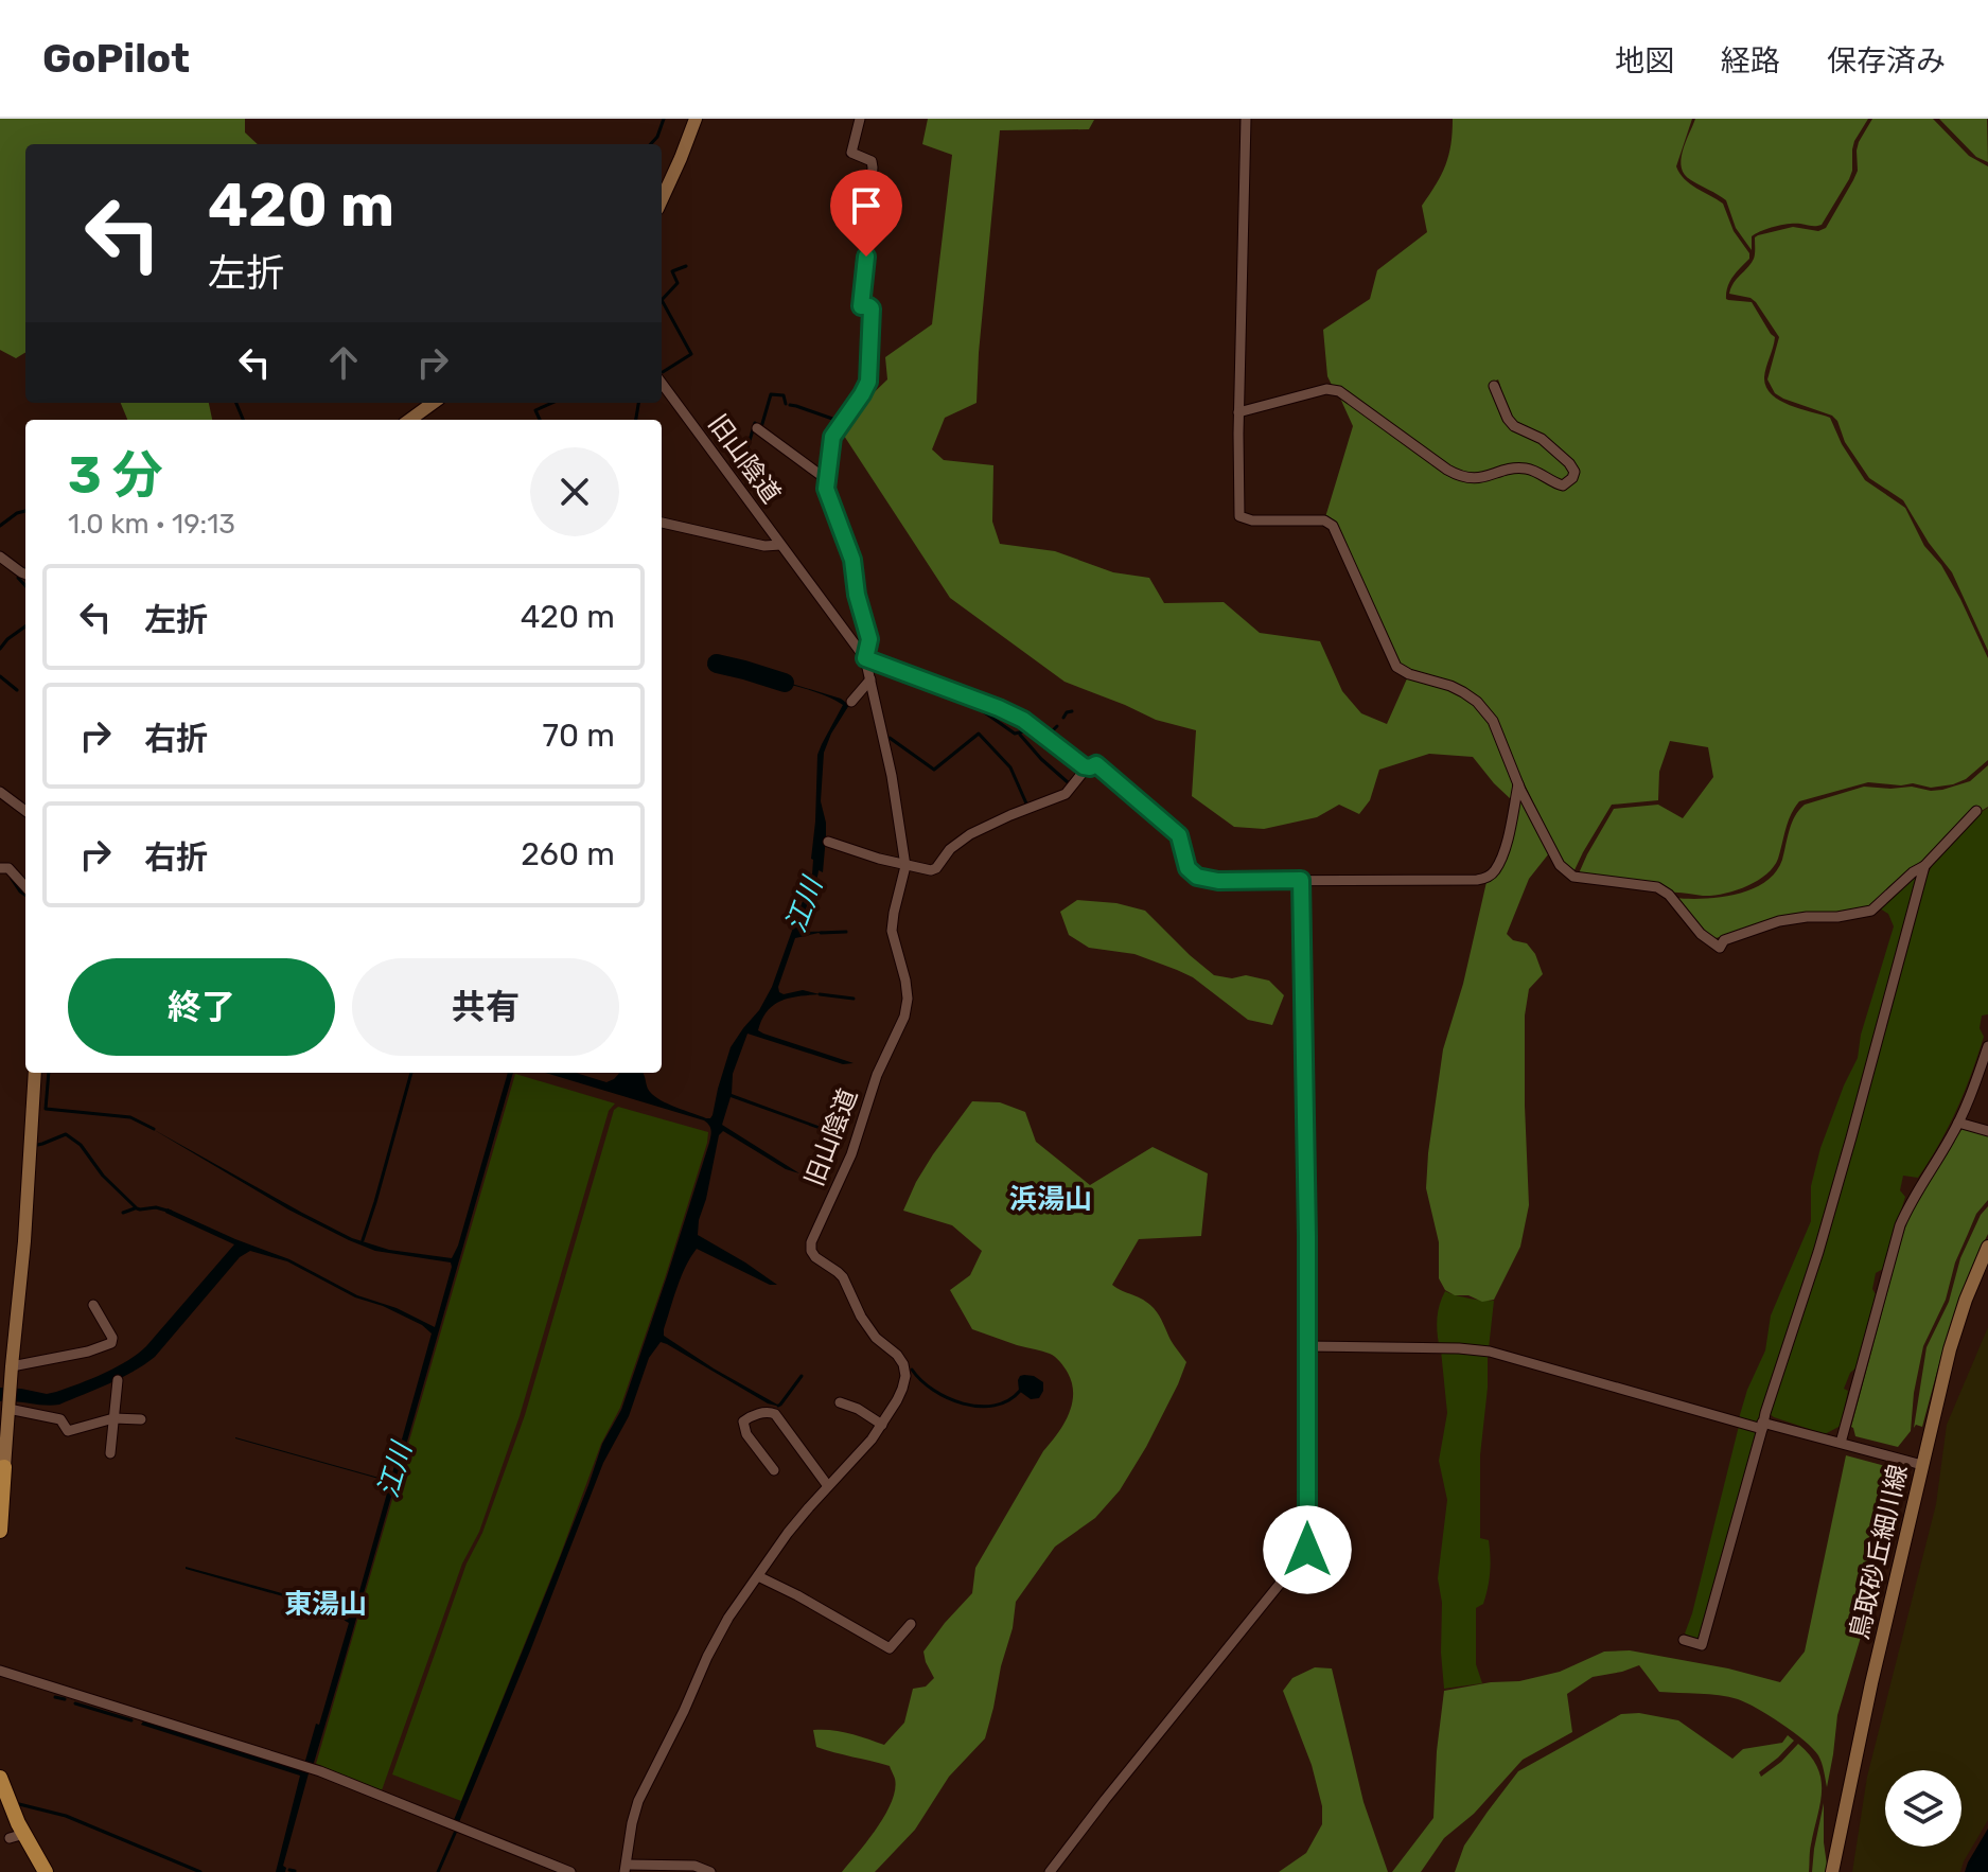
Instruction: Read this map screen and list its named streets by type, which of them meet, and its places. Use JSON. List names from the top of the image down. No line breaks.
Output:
{"streets":{"main road":["鳥取砂丘細川線"],"street":["旧山陰道"]},"districts":["浜湯山","東湯山"],"water":["江川"],"page":{"header":"GoPilot","nav":["地図","経路","保存済み"],"turn":["420 m","左折"],"heading":["3 分","1.0 km · 19:13"],"list":[{"name":"左折","value":"420 m"},{"name":"右折","value":"70 m"},{"name":"右折","value":"260 m"}],"buttons":["終了","共有"]}}
